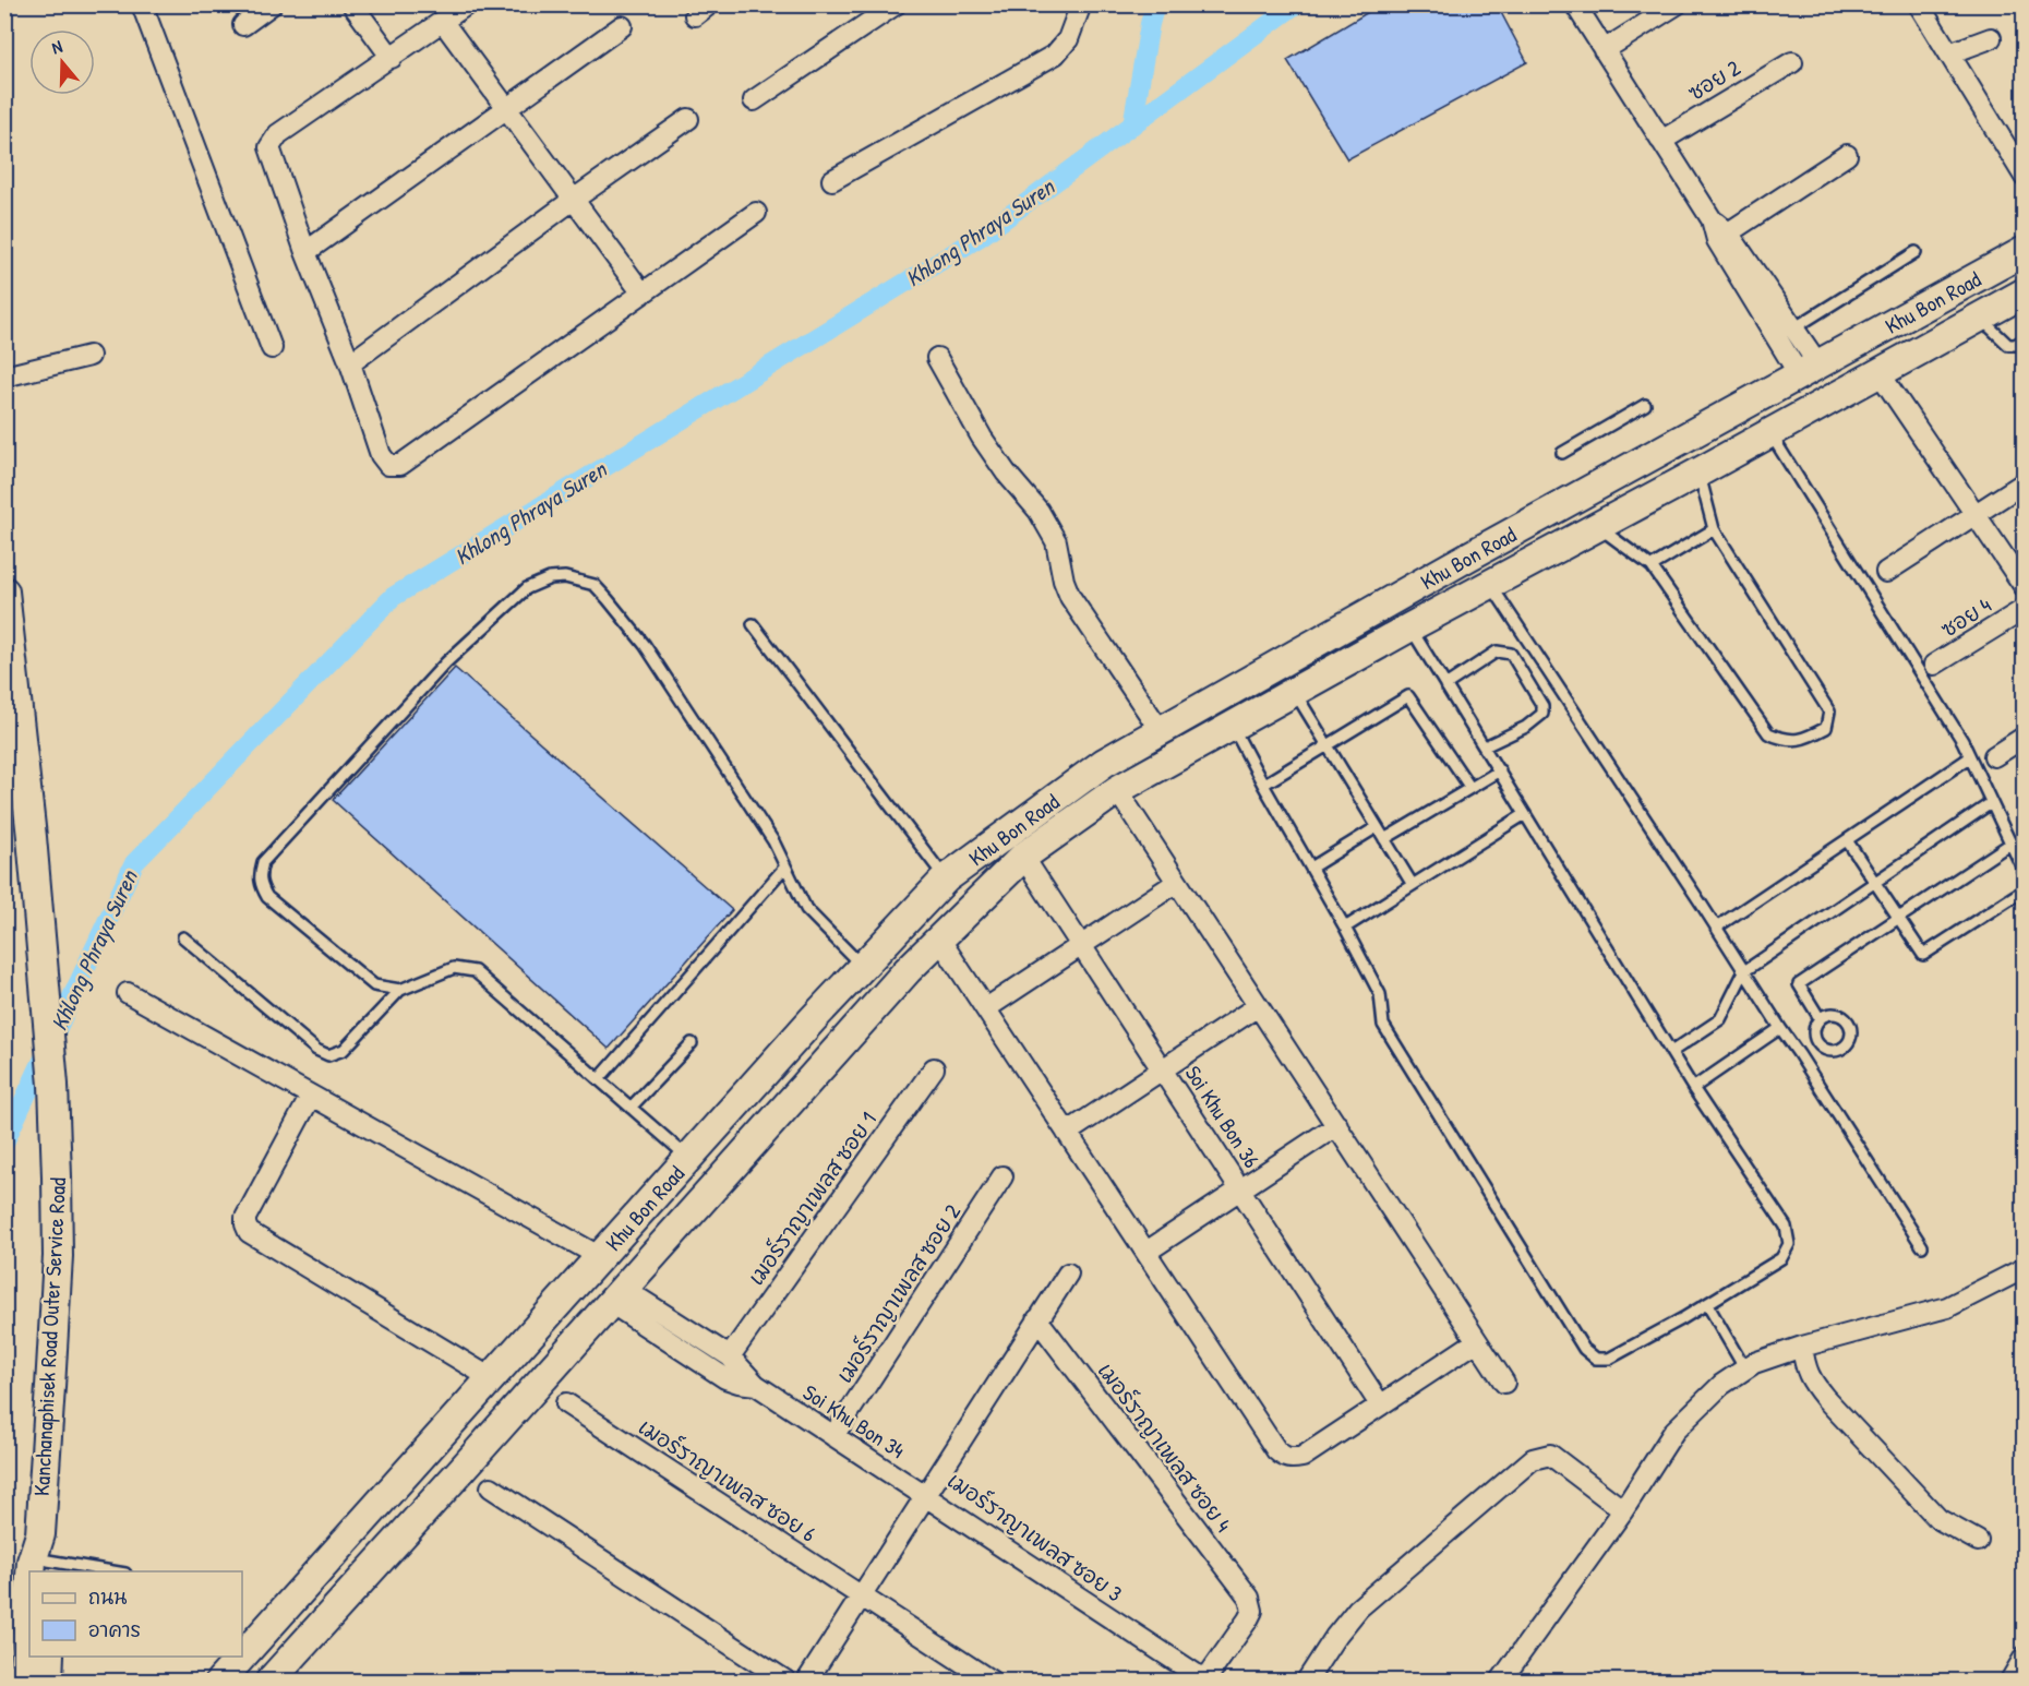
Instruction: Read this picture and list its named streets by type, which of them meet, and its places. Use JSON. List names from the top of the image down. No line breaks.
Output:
{"streets":{"main road":["Khu Bon Road","Kanchanaphisek Road Outer Service Road"],"street":["ซอย 2","ซอย 4","Soi Khu Bon 36","เมอร์ราญาเพลส ซอย 1","เมอร์ราญาเพลส ซอย 2","Soi Khu Bon 34","เมอร์ราญาเพลส ซอย 4","เมอร์ราญาเพลส ซอย 6","เมอร์ราญาเพลส ซอย 3"]},"crossings":[["Khu Bon Road","Soi Khu Bon 36"],["Khu Bon Road","Soi Khu Bon 34"],["เมอร์ราญาเพลส ซอย 1","Soi Khu Bon 34"],["เมอร์ราญาเพลส ซอย 2","Soi Khu Bon 34"],["Soi Khu Bon 34","เมอร์ราญาเพลส ซอย 3"],["เมอร์ราญาเพลส ซอย 4","เมอร์ราญาเพลส ซอย 3"]],"water":["Khlong Phraya Suren"],"legend":["ถนน","อาคาร"],"north":"top"}
